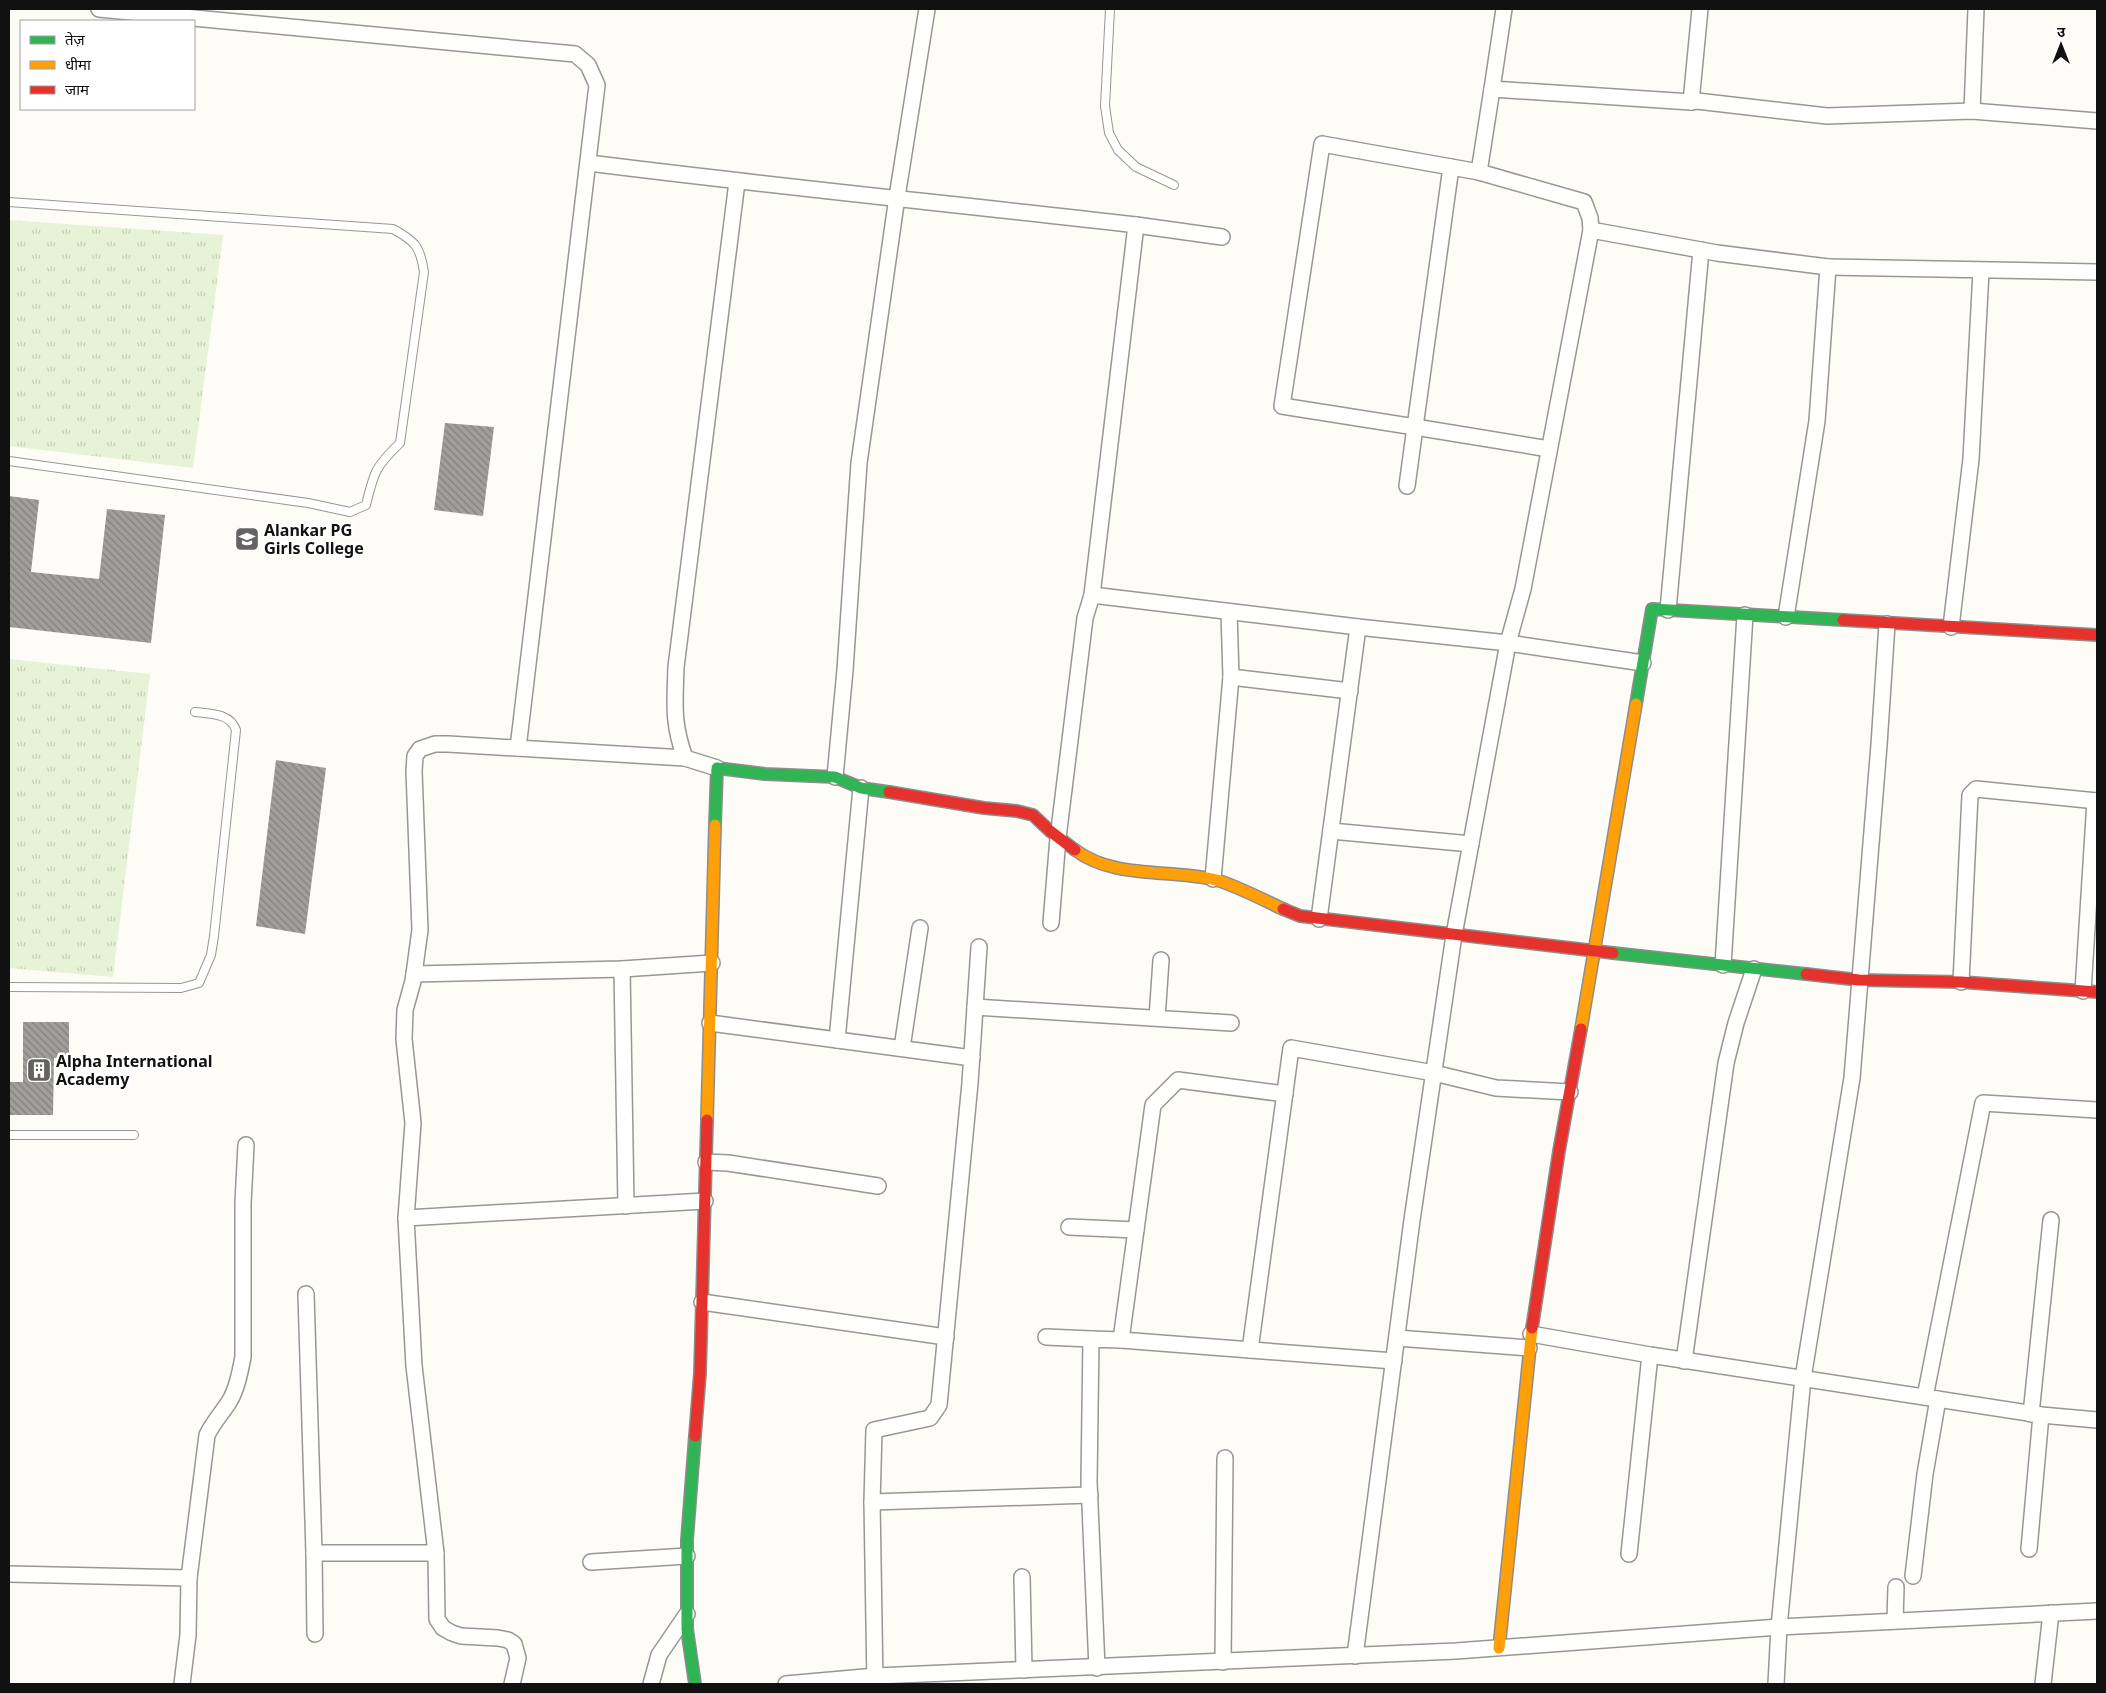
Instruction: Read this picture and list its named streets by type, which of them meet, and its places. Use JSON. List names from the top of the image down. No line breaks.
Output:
{"places":{"school or university":["Alankar PG Girls College"],"building":["Alpha International Academy"]},"legend":["तेज़","धीमा","जाम"],"north":"top"}
